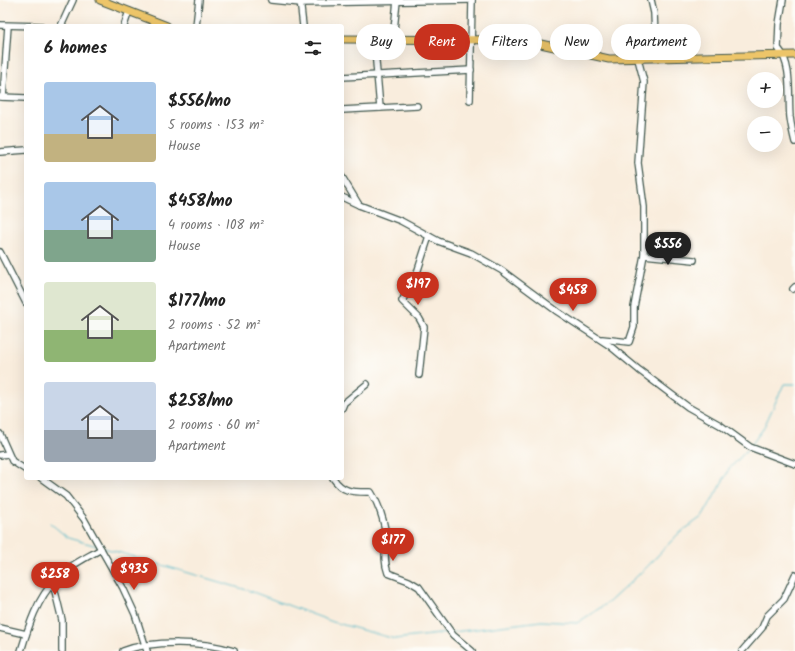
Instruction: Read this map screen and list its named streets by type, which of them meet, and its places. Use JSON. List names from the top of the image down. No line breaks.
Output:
{"page":{"chip":["Buy","Rent","Filters","New","Apartment"],"heading":"6 homes","map_buttons":["+","−"],"list":[{"name":"$556/mo","note":"5 rooms · 153 m² · House"},{"name":"$458/mo","note":"4 rooms · 108 m² · House"},{"name":"$177/mo","note":"2 rooms · 52 m² · Apartment"},{"name":"$258/mo","note":"2 rooms · 60 m² · Apartment"}],"price":["$556","$197","$458","$177","$935","$258"]}}
